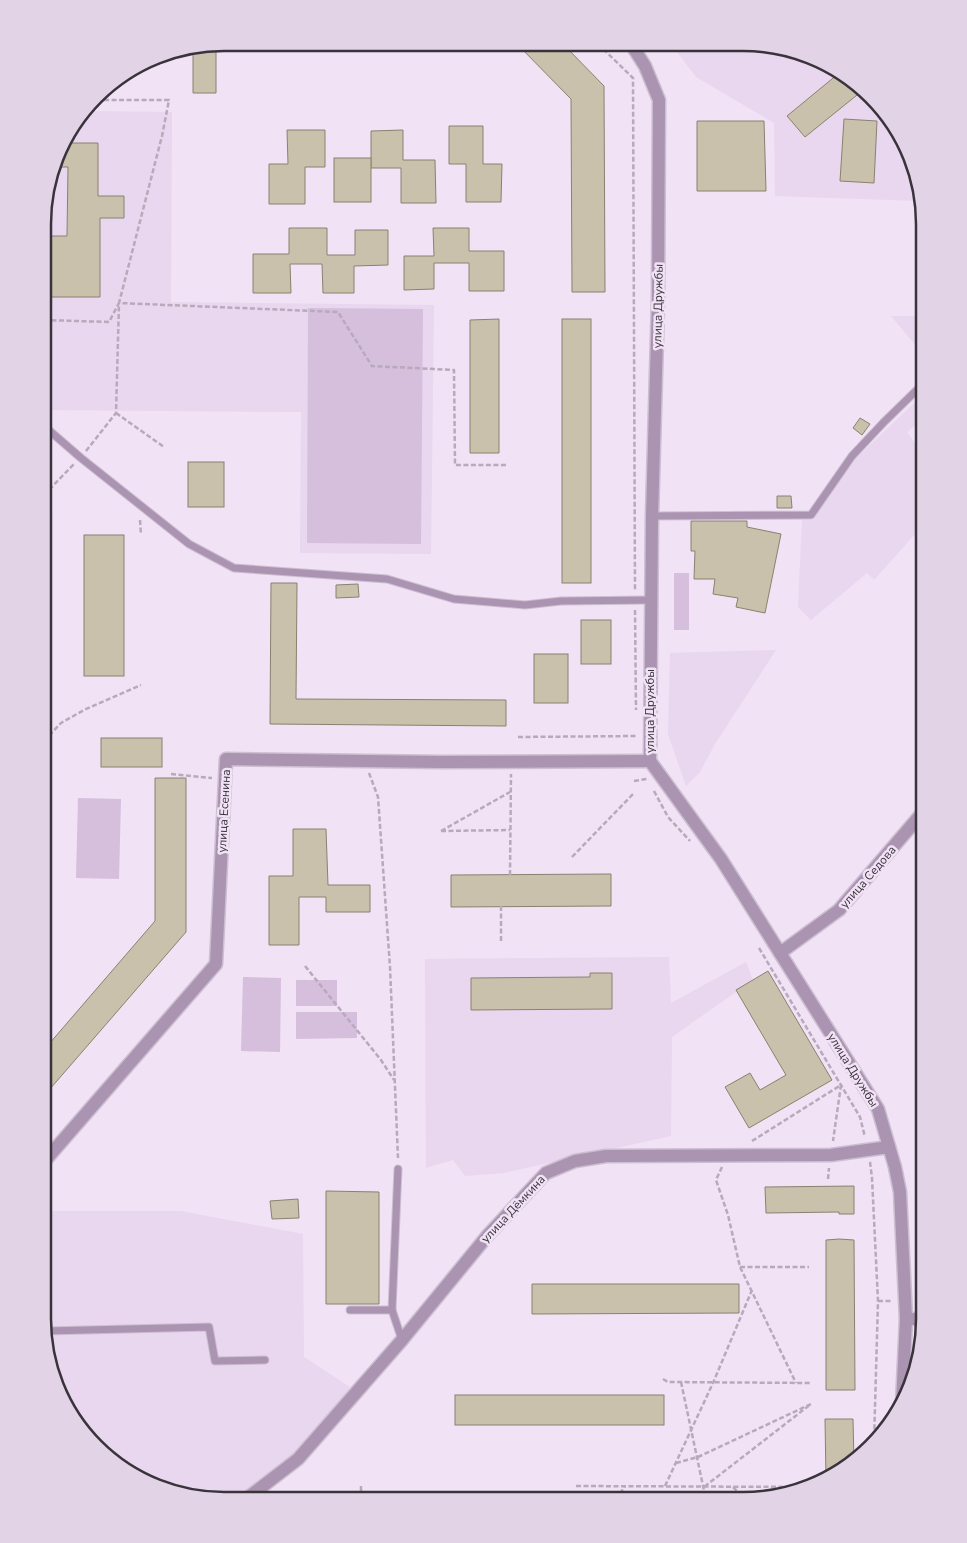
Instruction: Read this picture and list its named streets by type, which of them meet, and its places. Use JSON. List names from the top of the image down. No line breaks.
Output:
{"streets":{"street":["улица Дружбы","улица Есенина","улица Седова","улица Дёмкина"]},"crossings":[["улица Дружбы","улица Есенина"],["улица Дружбы","улица Седова"],["улица Дружбы","улица Дёмкина"]]}
